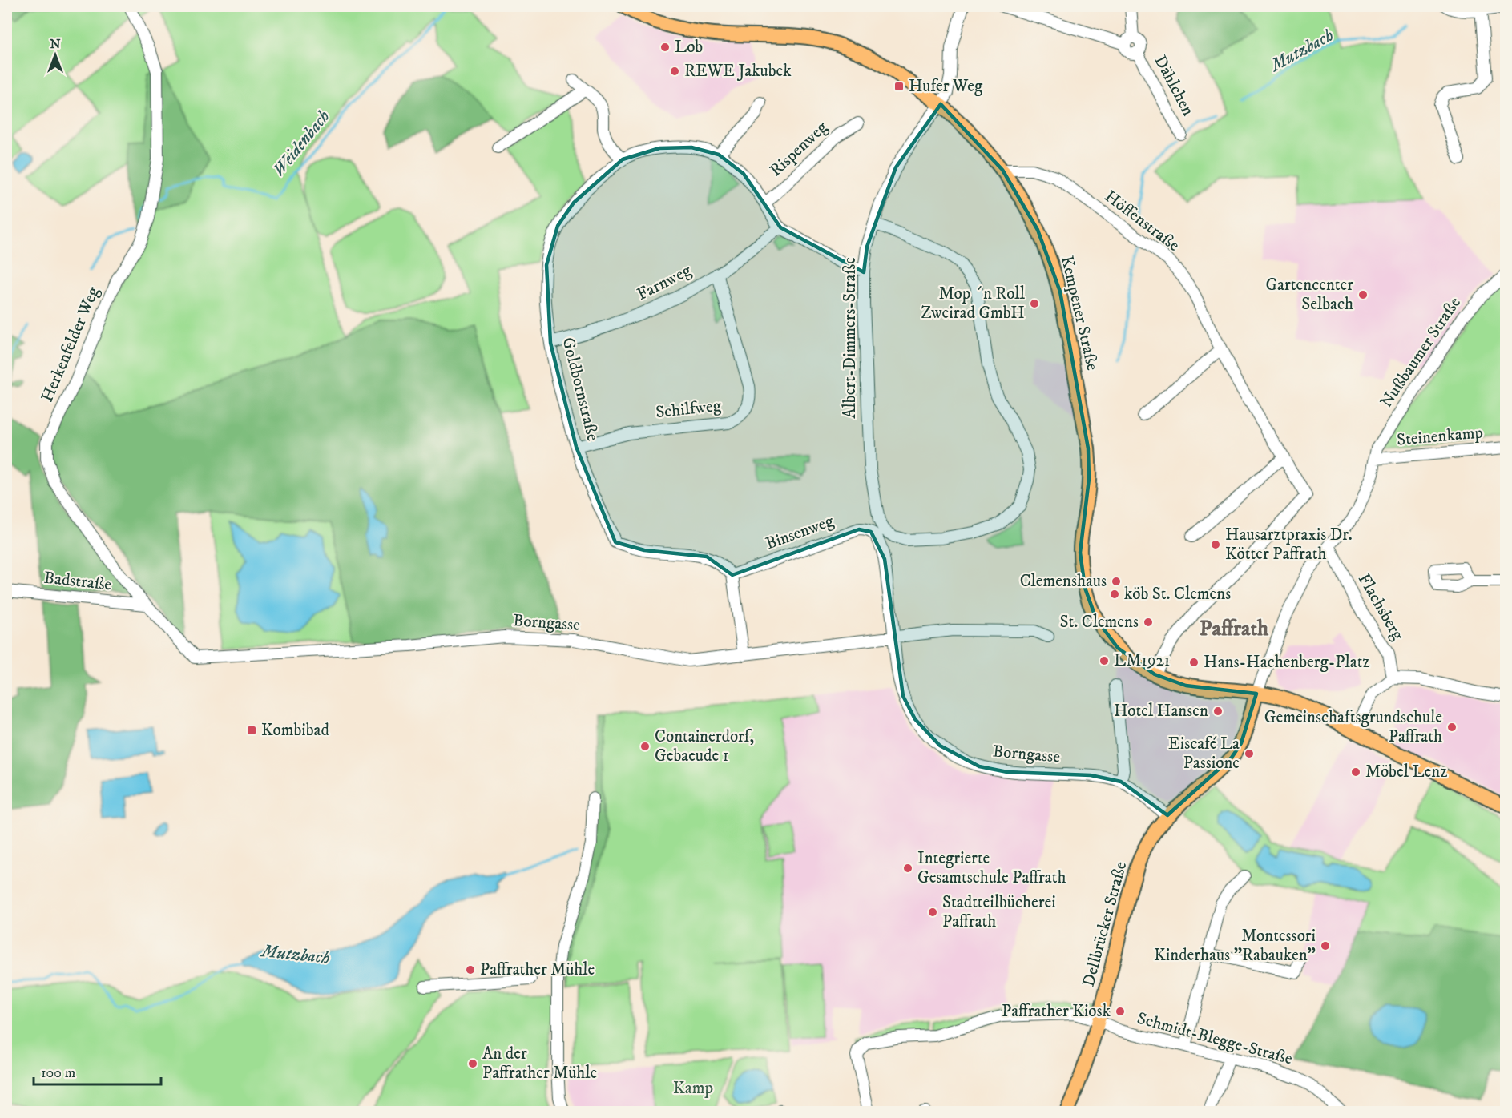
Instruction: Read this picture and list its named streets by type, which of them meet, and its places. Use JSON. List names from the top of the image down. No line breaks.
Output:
{"streets":{"main road":["Kempener Straße","Dellbrücker Straße"],"street":["Dählchen","Rispenweg","Höffenstraße","Farnweg","Albert-Dimmers-Straße","Herkenfelder Weg","Nußbaumer Straße","Goldbornstraße","Schilfweg","Steinenkamp","Binsenweg","Badstraße","Flachsberg","Borngasse","Schmidt-Blegge-Straße"]},"crossings":[["Rispenweg","Goldbornstraße"],["Höffenstraße","Kempener Straße"],["Farnweg","Goldbornstraße"],["Farnweg","Schilfweg"],["Kempener Straße","Albert-Dimmers-Straße"],["Kempener Straße","Nußbaumer Straße"],["Kempener Straße","Dellbrücker Straße"],["Albert-Dimmers-Straße","Goldbornstraße"],["Albert-Dimmers-Straße","Binsenweg"],["Albert-Dimmers-Straße","Borngasse"],["Herkenfelder Weg","Badstraße"],["Herkenfelder Weg","Borngasse"],["Nußbaumer Straße","Steinenkamp"],["Nußbaumer Straße","Flachsberg"],["Nußbaumer Straße","Dellbrücker Straße"],["Goldbornstraße","Schilfweg"],["Goldbornstraße","Binsenweg"],["Borngasse","Dellbrücker Straße"],["Dellbrücker Straße","Schmidt-Blegge-Straße"]],"districts":["Paffrath"],"water":["Mutzbach","Weidenbach"],"parks":["Kamp"],"places":{"other":["Lob","REWE Jakubek","Gartencenter Selbach","Mop ´n Roll Zweirad GmbH","Hausarztpraxis Dr. Kötter Paffrath","Clemenshaus","köb St. Clemens","St. Clemens","LM1921","Hans-Hachenberg-Platz","Hotel Hansen","Gemeinschaftsgrundschule Paffrath","Containerdorf, Gebaeude 1","Eiscafé La Passione","Möbel Lenz","Integrierte Gesamtschule Paffrath","Stadtteilbücherei Paffrath","Montessori Kinderhaus \"Rabauken\"","Paffrather Mühle","Paffrather Kiosk","An der Paffrather Mühle"],"transit":["Hufer Weg","Kombibad"]},"scale_bar":"100 m","north":"top"}
